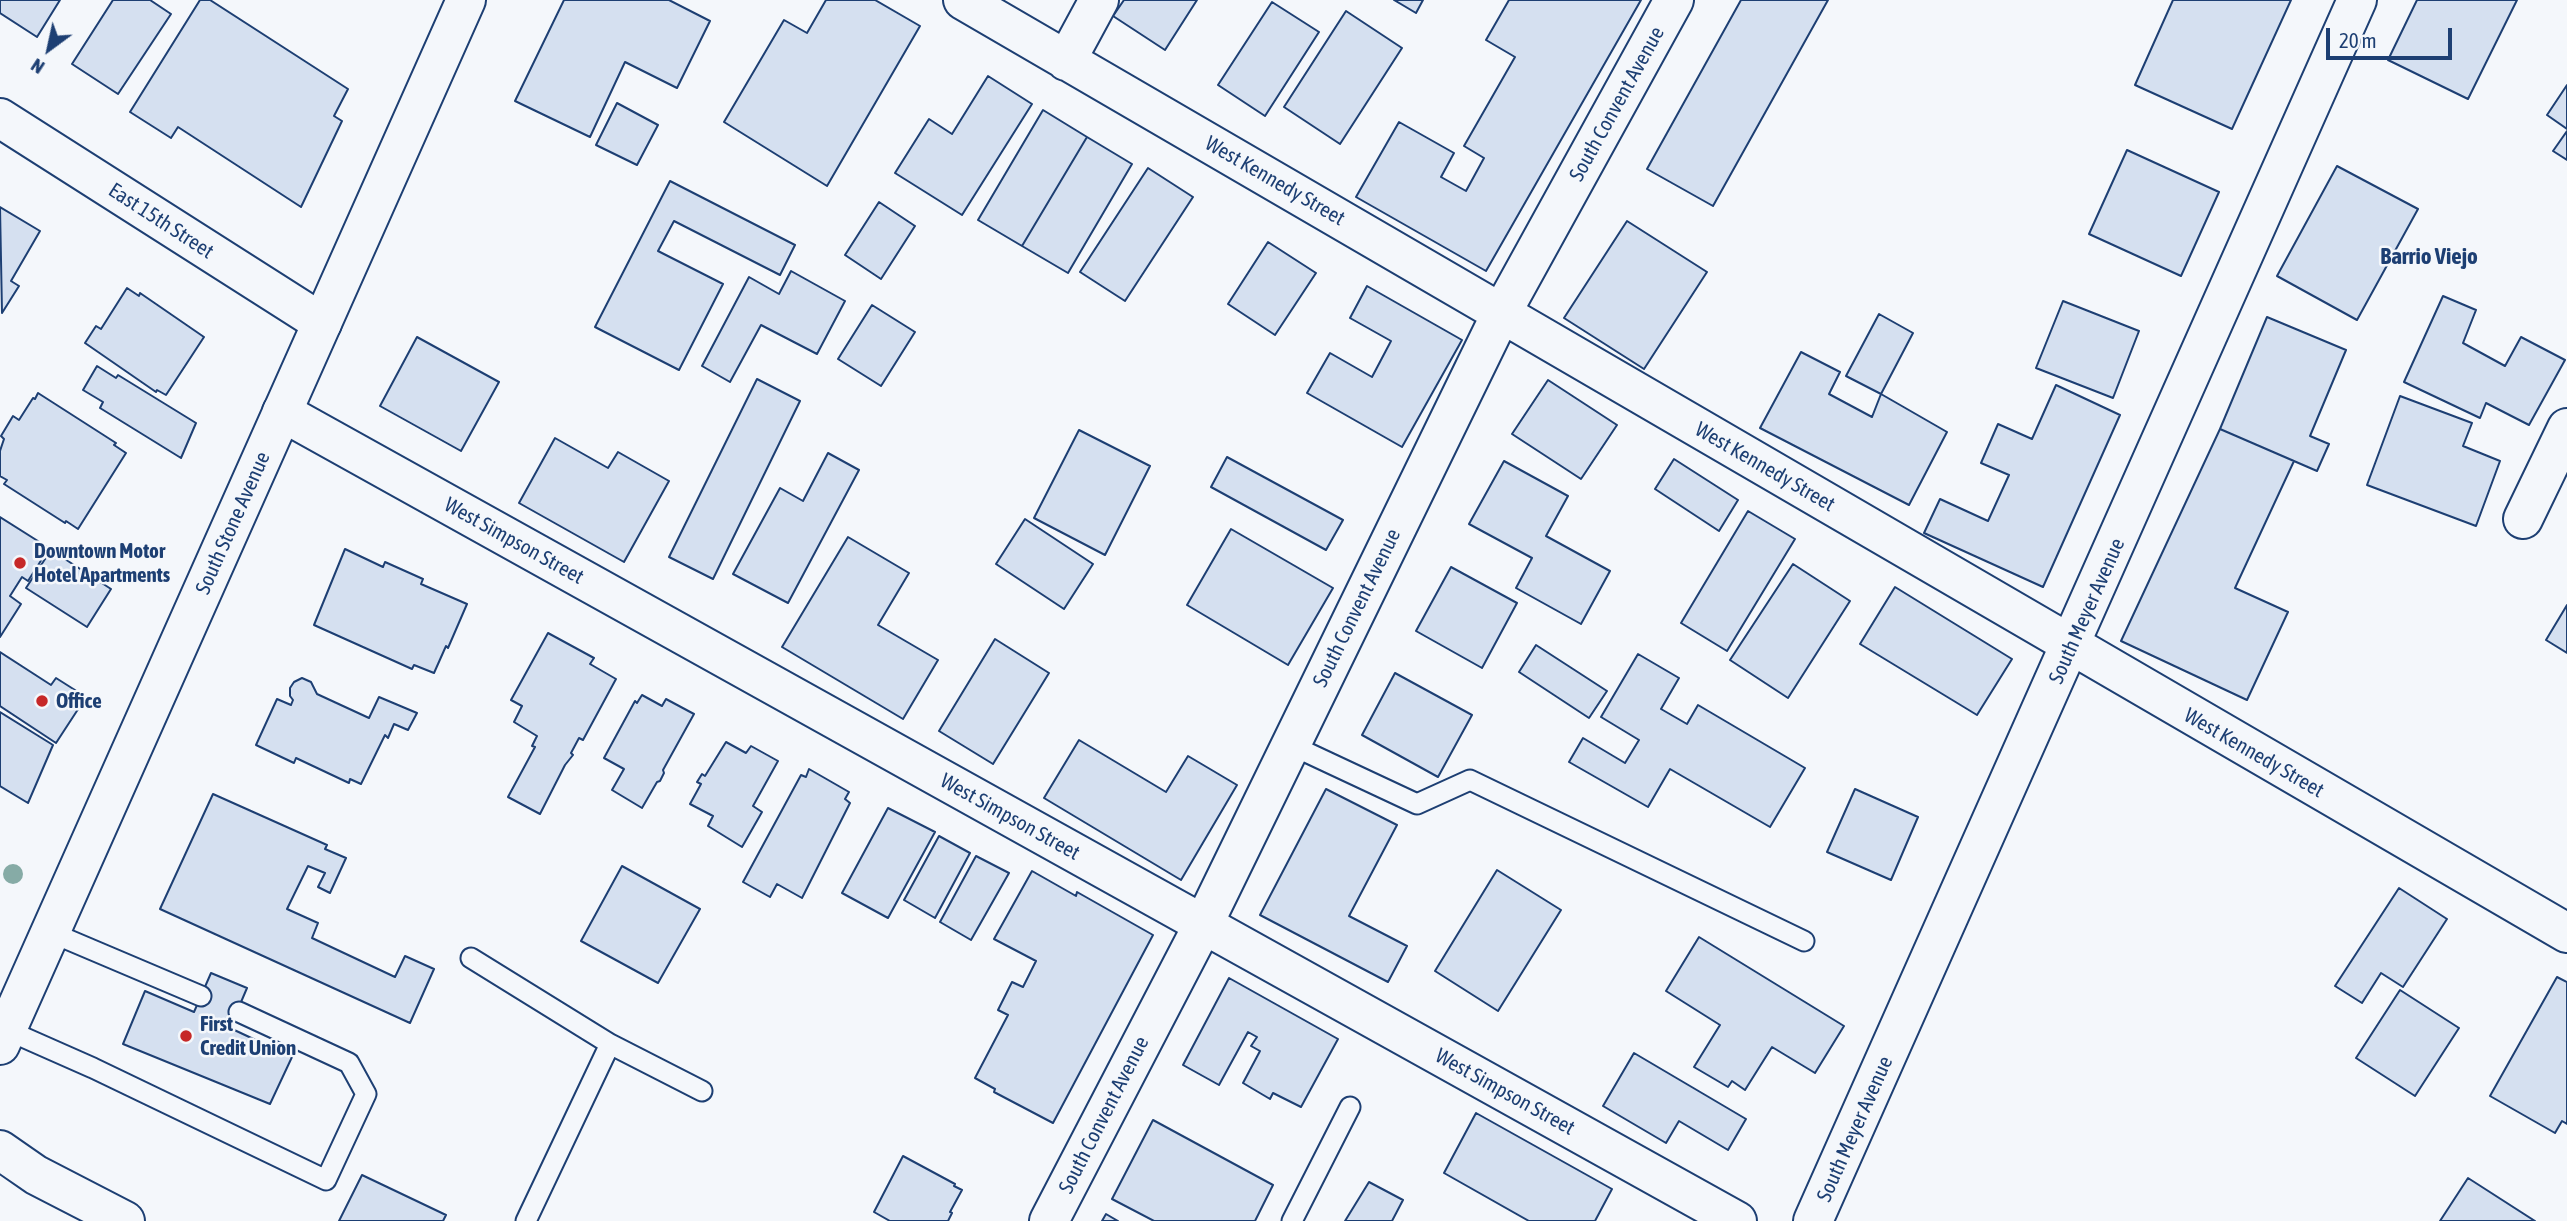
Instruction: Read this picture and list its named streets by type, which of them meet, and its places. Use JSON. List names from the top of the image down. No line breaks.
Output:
{"streets":{"street":["South Convent Avenue","West Kennedy Street","East 15th Street","South Stone Avenue","West Simpson Street","South Meyer Avenue"]},"crossings":[["South Convent Avenue","West Kennedy Street"],["South Convent Avenue","West Simpson Street"],["West Kennedy Street","South Meyer Avenue"],["East 15th Street","South Stone Avenue"],["South Stone Avenue","West Simpson Street"]],"districts":["Barrio Viejo"],"places":["Downtown Motor Hotel Apartments","Office","First Credit Union"],"scale_bar":"20 m","north":"bottom left"}
